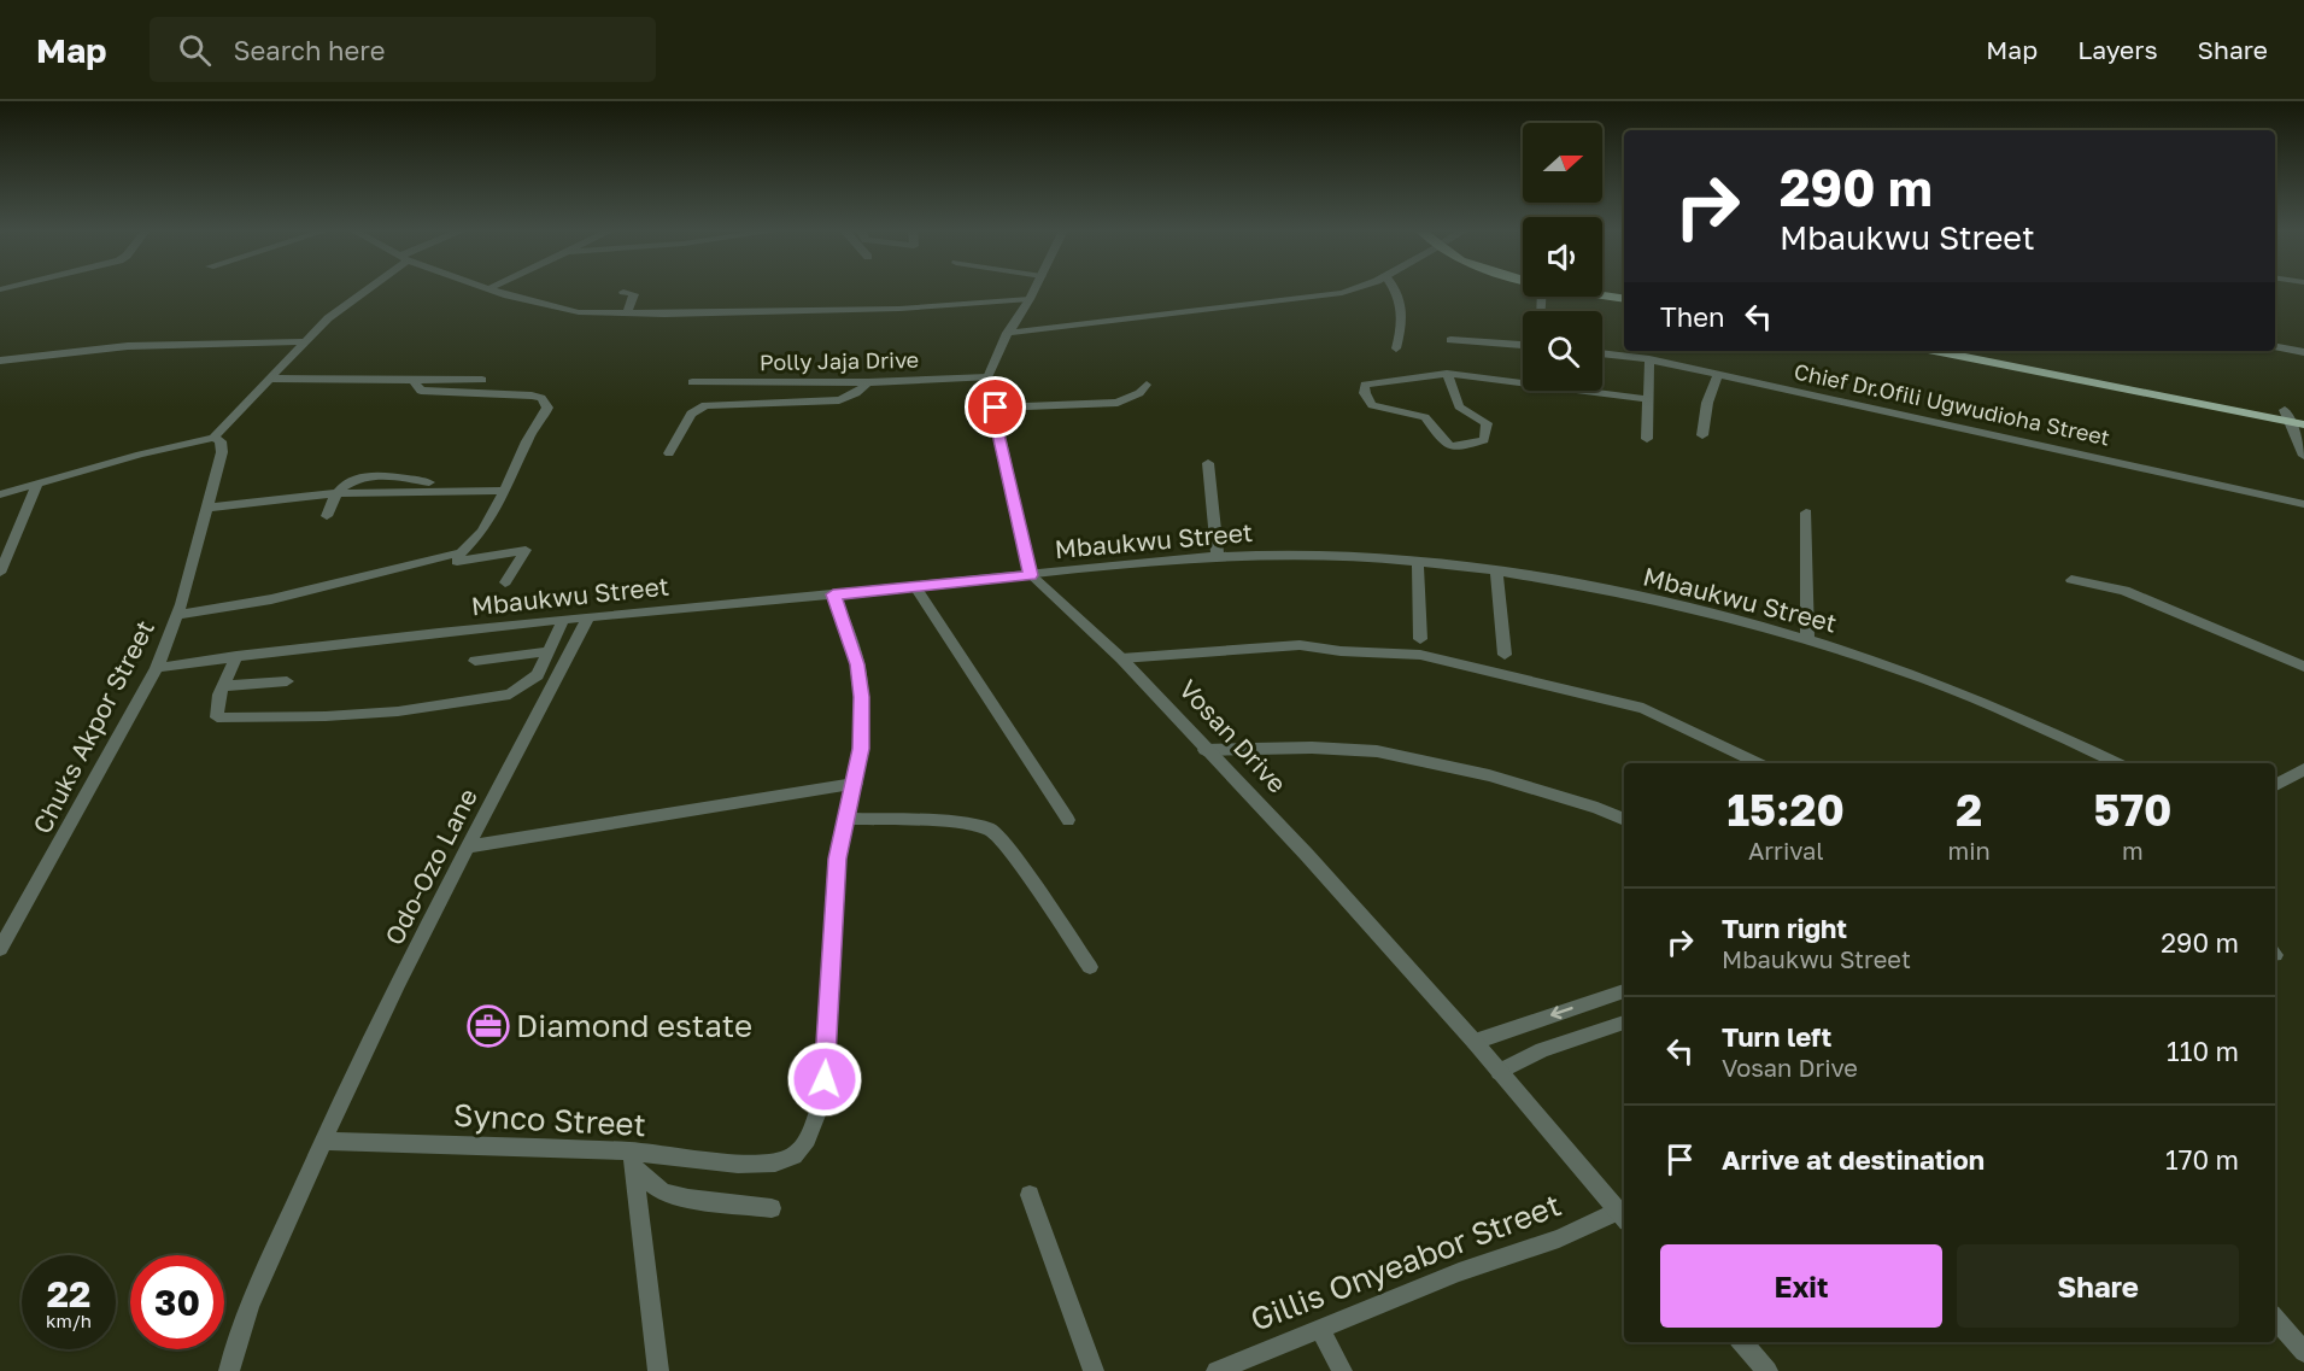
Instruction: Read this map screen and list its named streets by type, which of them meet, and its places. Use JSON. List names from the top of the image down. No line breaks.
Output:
{"streets":{"street":["Polly Jaja Drive","Chief Dr.Ofili Ugwudioha Street","Mbaukwu Street","Chuks Akpor Street","Vosan Drive","Odo-Ozo Lane","Synco Street","Gillis Onyeabor Street"]},"crossings":[["Mbaukwu Street","Chuks Akpor Street"],["Mbaukwu Street","Vosan Drive"],["Mbaukwu Street","Odo-Ozo Lane"],["Vosan Drive","Gillis Onyeabor Street"],["Odo-Ozo Lane","Synco Street"]],"places":{"office":["Diamond estate"]},"north":"right","page":{"header":"Map","search":"Search here","nav":["Map","Layers","Share"],"turn":["290 m","Mbaukwu Street"],"then":"Then","eta":["15:20","Arrival","2","min","570","m"],"list":[{"name":"Turn right","note":"Mbaukwu Street","value":"290 m"},{"name":"Turn left","note":"Vosan Drive","value":"110 m"},{"name":"Arrive at destination","value":"170 m"}],"buttons":["Exit","Share"],"speed":"22 km/h","limit":"30"}}
